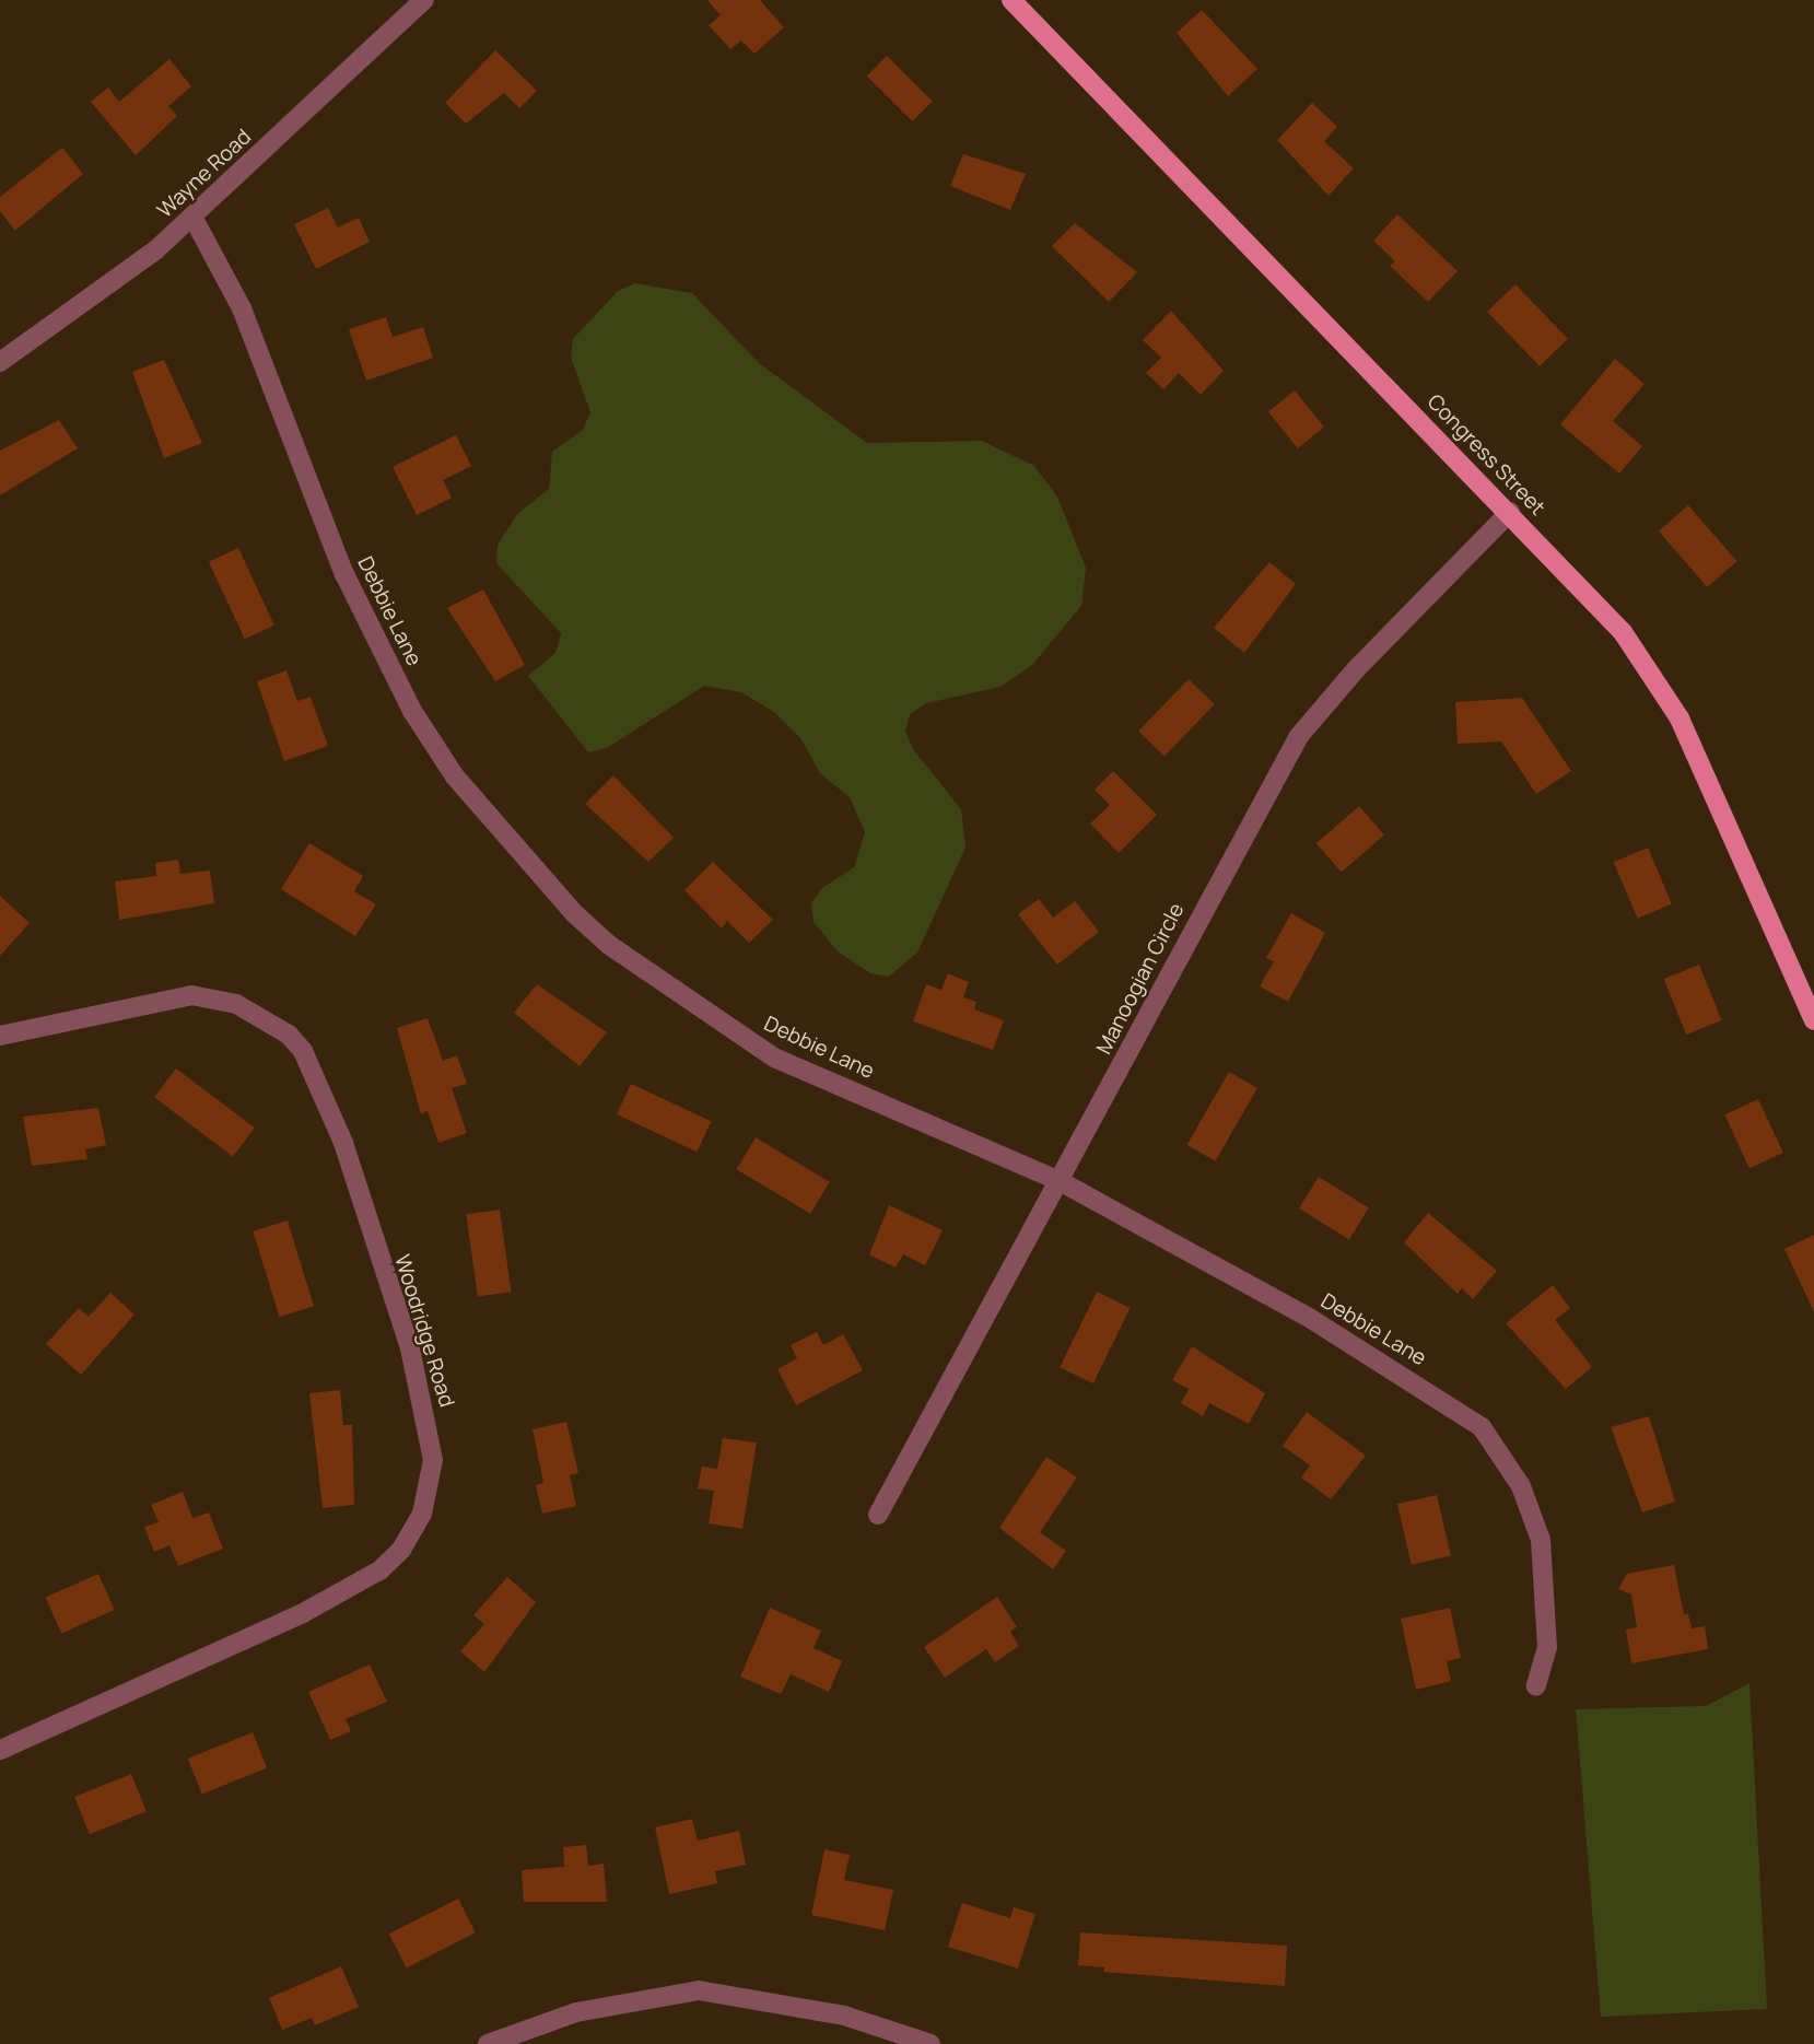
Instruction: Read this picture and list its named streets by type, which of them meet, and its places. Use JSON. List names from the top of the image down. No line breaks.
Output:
{"streets":{"main road":["Congress Street"],"street":["Wayne Road","Debbie Lane","Manoogian Circle","Woodridge Road"]},"crossings":[["Wayne Road","Debbie Lane"],["Congress Street","Manoogian Circle"],["Debbie Lane","Manoogian Circle"]]}
